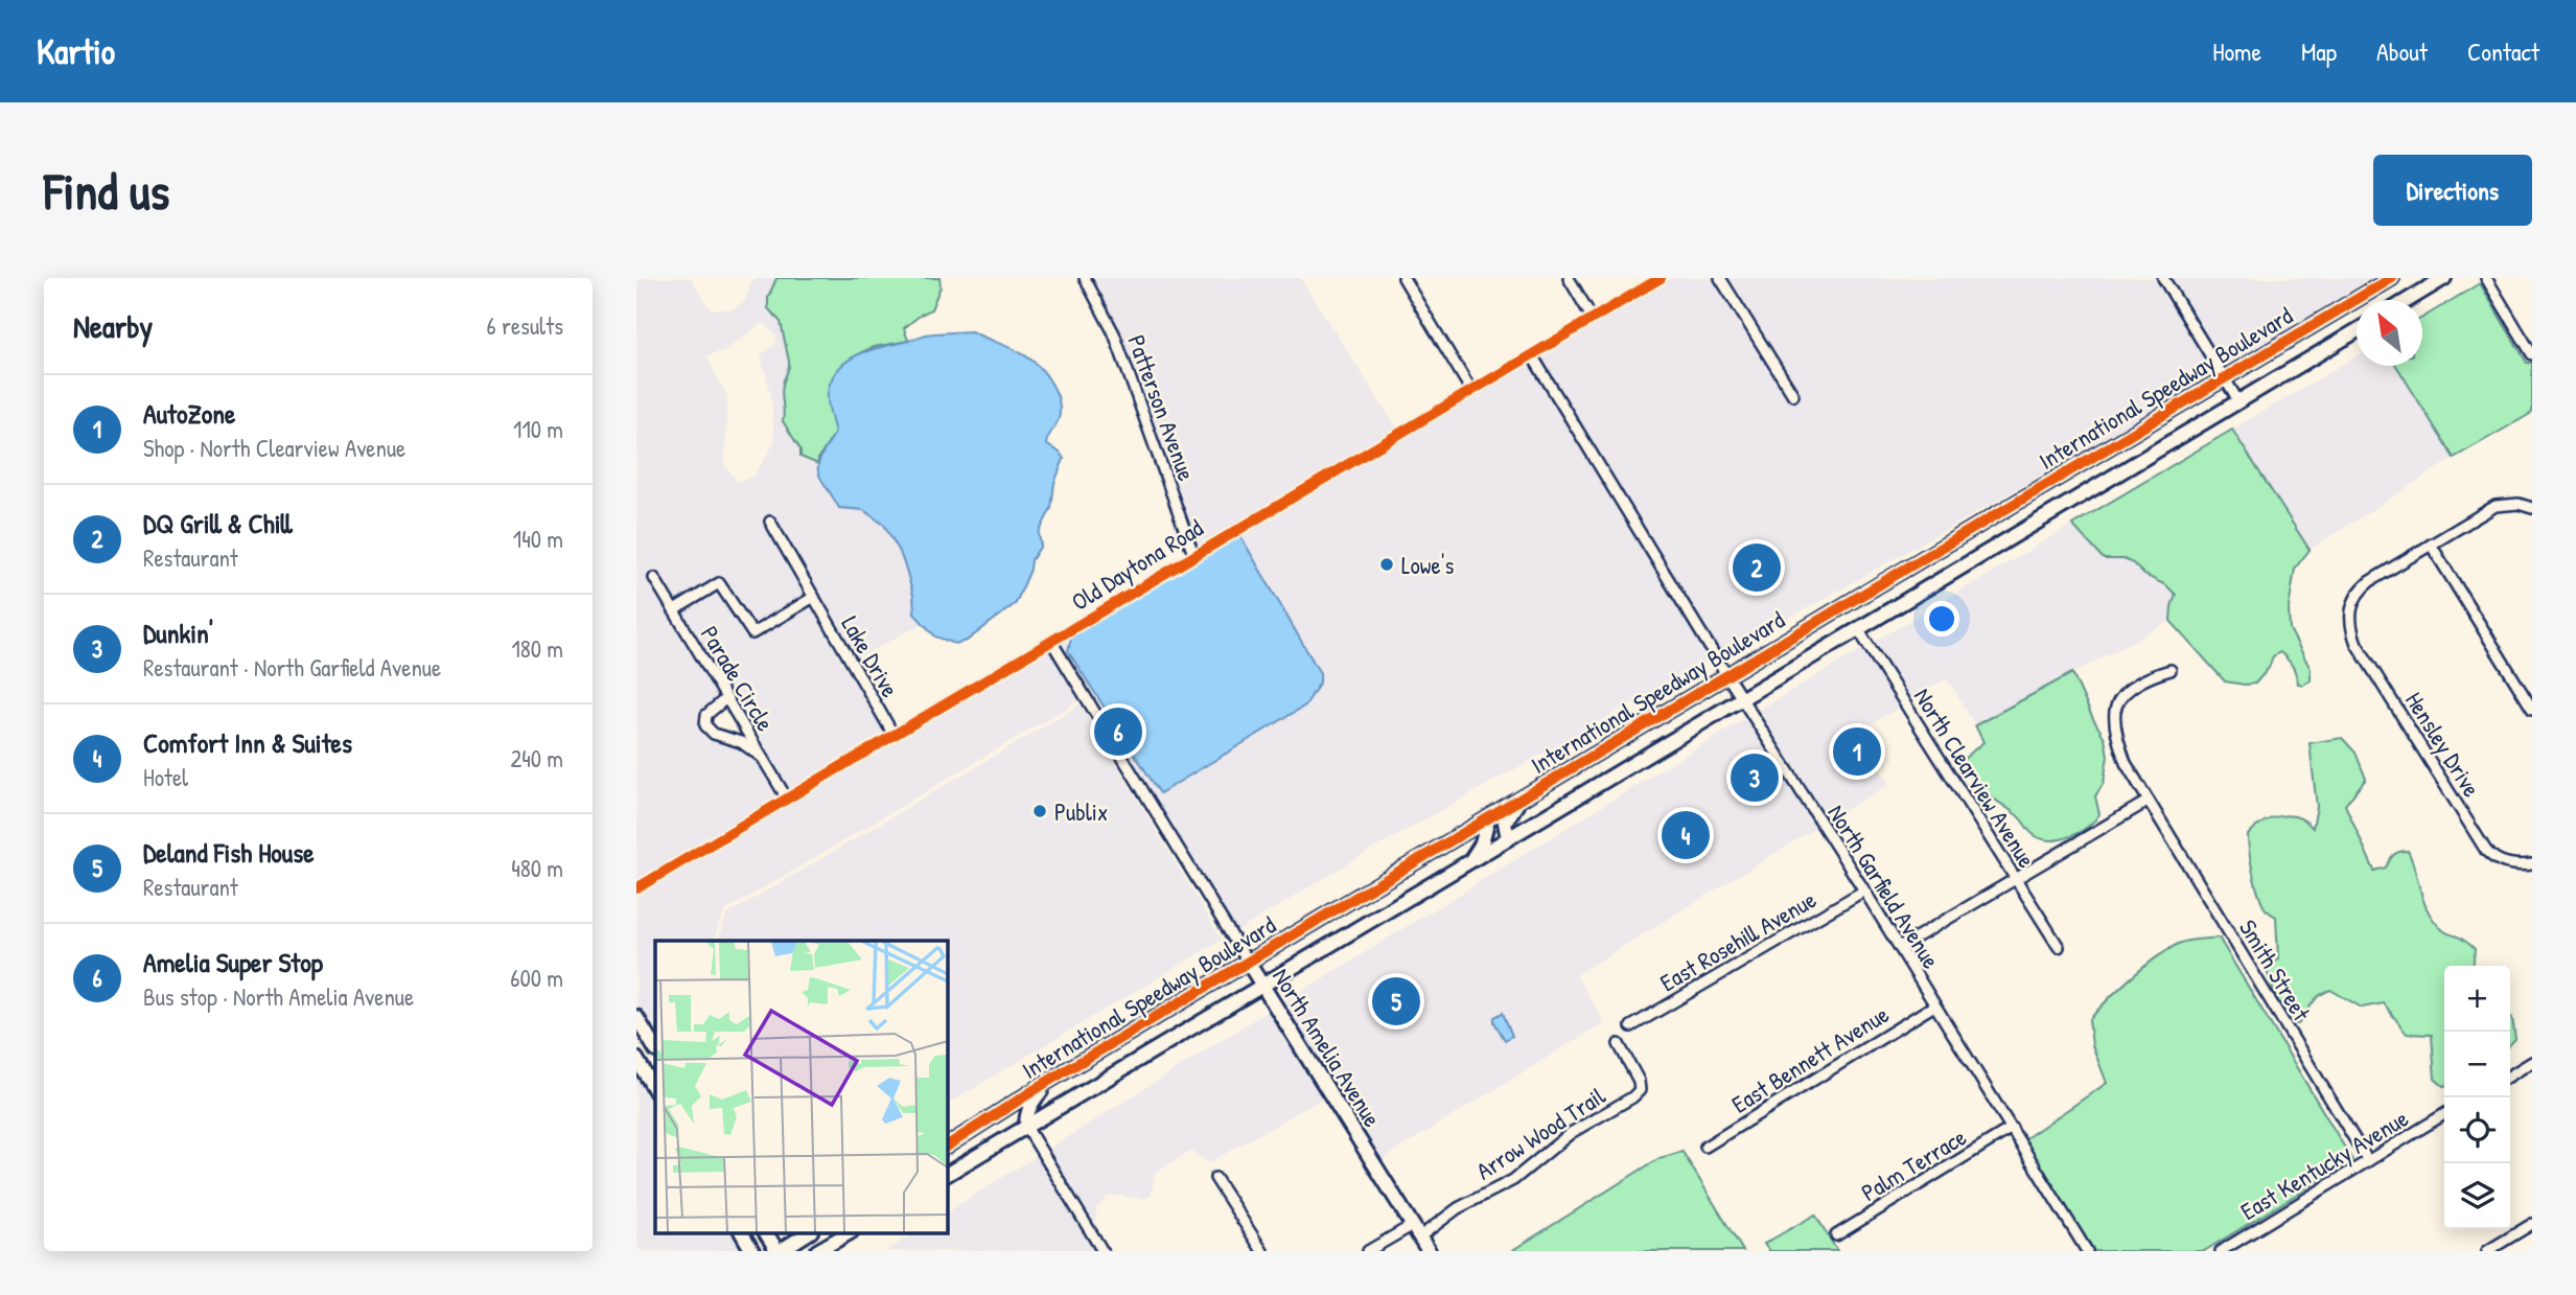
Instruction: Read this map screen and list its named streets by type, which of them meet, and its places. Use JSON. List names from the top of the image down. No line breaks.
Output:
{"streets":{"main road":["International Speedway Boulevard","North Amelia Avenue"],"street":["Patterson Avenue","Old Daytona Road","Lake Drive","Parade Circle","Hensley Drive","North Clearview Avenue","North Garfield Avenue","East Rosehill Avenue","Smith Street","East Bennett Avenue","Arrow Wood Trail","Palm Terrace","East Kentucky Avenue"]},"crossings":[["International Speedway Boulevard","North Clearview Avenue"],["International Speedway Boulevard","North Garfield Avenue"],["International Speedway Boulevard","North Amelia Avenue"],["Patterson Avenue","Old Daytona Road"],["Old Daytona Road","Lake Drive"],["Old Daytona Road","Parade Circle"],["Old Daytona Road","North Garfield Avenue"],["Old Daytona Road","North Amelia Avenue"],["North Garfield Avenue","East Rosehill Avenue"],["North Garfield Avenue","East Bennett Avenue"],["North Garfield Avenue","Palm Terrace"],["Smith Street","East Kentucky Avenue"],["North Amelia Avenue","Arrow Wood Trail"]],"places":["Lowe's","Publix"],"north":"top left","page":{"header":"Kartio","nav":["Home","Map","About","Contact"],"buttons":"Directions","title":"Find us","heading":["Nearby","6 results"],"list":[{"mark":"1","name":"AutoZone","note":"Shop · North Clearview Avenue","value":"110 m"},{"mark":"2","name":"DQ Grill & Chill","note":"Restaurant","value":"140 m"},{"mark":"3","name":"Dunkin'","note":"Restaurant · North Garfield Avenue","value":"180 m"},{"mark":"4","name":"Comfort Inn & Suites","note":"Hotel","value":"240 m"},{"mark":"5","name":"Deland Fish House","note":"Restaurant","value":"480 m"},{"mark":"6","name":"Amelia Super Stop","note":"Bus stop · North Amelia Avenue","value":"600 m"}],"pins":["2","6","1","3","4","5"],"map_buttons":["+","−"]}}
